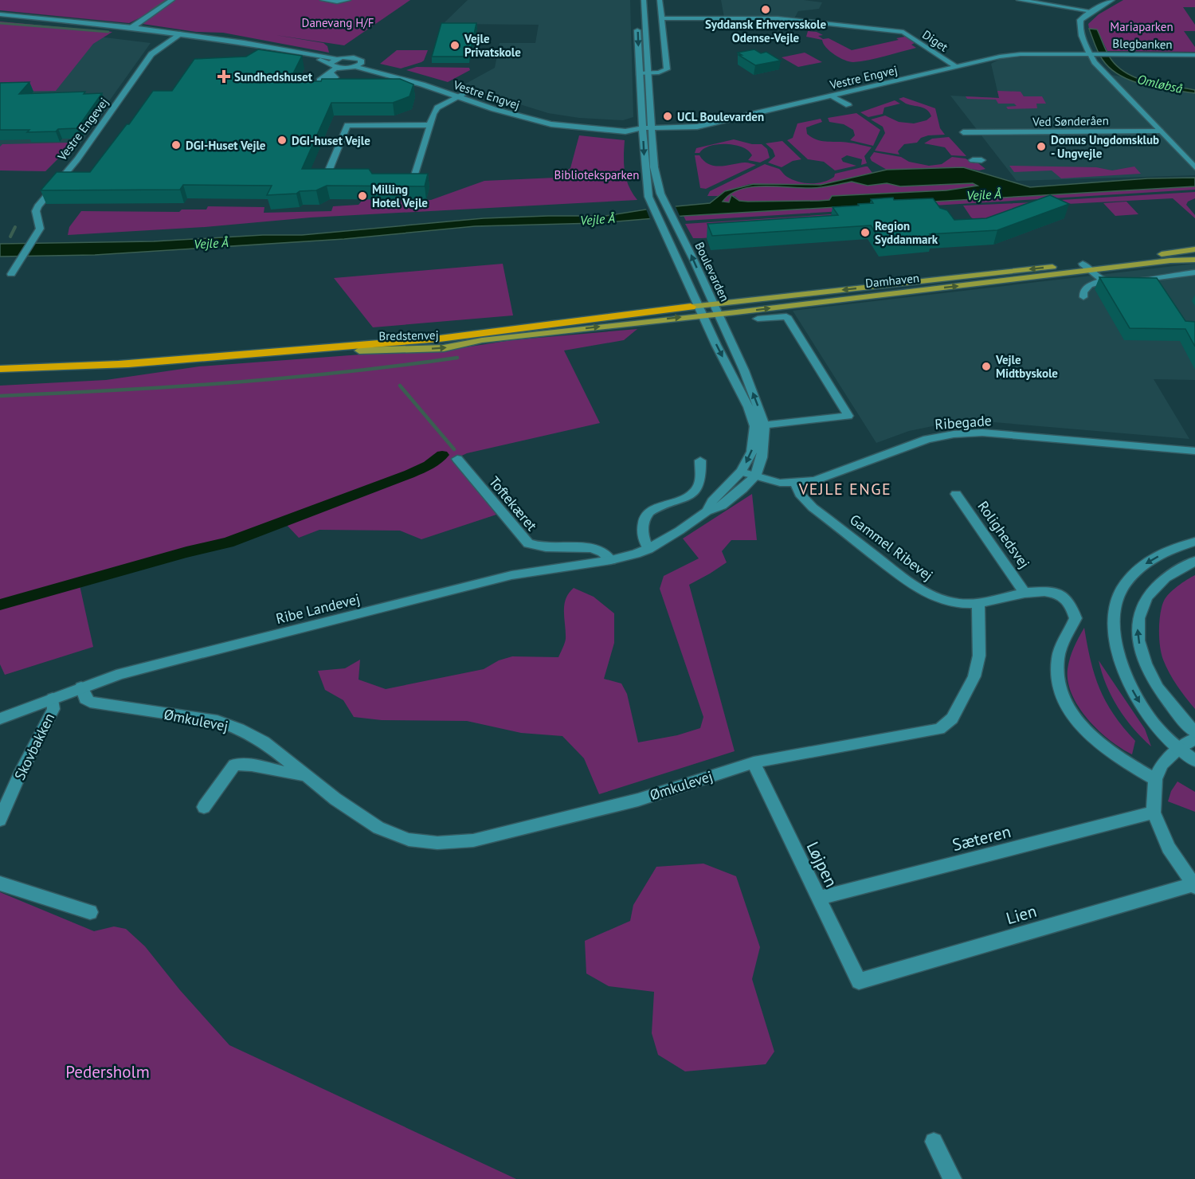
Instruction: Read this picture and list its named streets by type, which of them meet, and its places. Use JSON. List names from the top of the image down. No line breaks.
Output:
{"streets":{"highway":["Bredstenvej"],"main road":["Damhaven"],"street":["Diget","Blegbanken","Vestre Engvej","Ved Sønderåen","Vestre Engevej","Boulevarden","Ribegade","Toftekæret","Rolighedsvej","Gammel Ribevej","Ribe Landevej","Ømkulevej","Skovbakken","Sæteren","Løjpen","Lien"]},"crossings":[["Diget","Vestre Engvej"],["Blegbanken","Vestre Engvej"],["Vestre Engvej","Boulevarden"],["Boulevarden","Damhaven"],["Boulevarden","Bredstenvej"],["Boulevarden","Ribegade"],["Boulevarden","Ribe Landevej"],["Damhaven","Bredstenvej"],["Ribegade","Gammel Ribevej"],["Ribegade","Ribe Landevej"],["Toftekæret","Ribe Landevej"],["Rolighedsvej","Gammel Ribevej"],["Gammel Ribevej","Ømkulevej"],["Ribe Landevej","Ømkulevej"],["Ribe Landevej","Skovbakken"],["Ømkulevej","Løjpen"],["Sæteren","Løjpen"],["Løjpen","Lien"]],"districts":["VEJLE ENGE"],"water":["Omløbså","Vejle Å"],"parks":["Danevang H/F","Mariaparken","Biblioteksparken","Pedersholm"],"places":{"other":["Syddansk Erhvervsskole Odense-Vejle","Vejle Privatskole","UCL Boulevarden","DGI-huset Vejle","DGI-Huset Vejle","Domus Ungdomsklub - Ungvejle","Milling Hotel Vejle","Region Syddanmark","Vejle Midtbyskole"],"health":["Sundhedshuset"]}}
